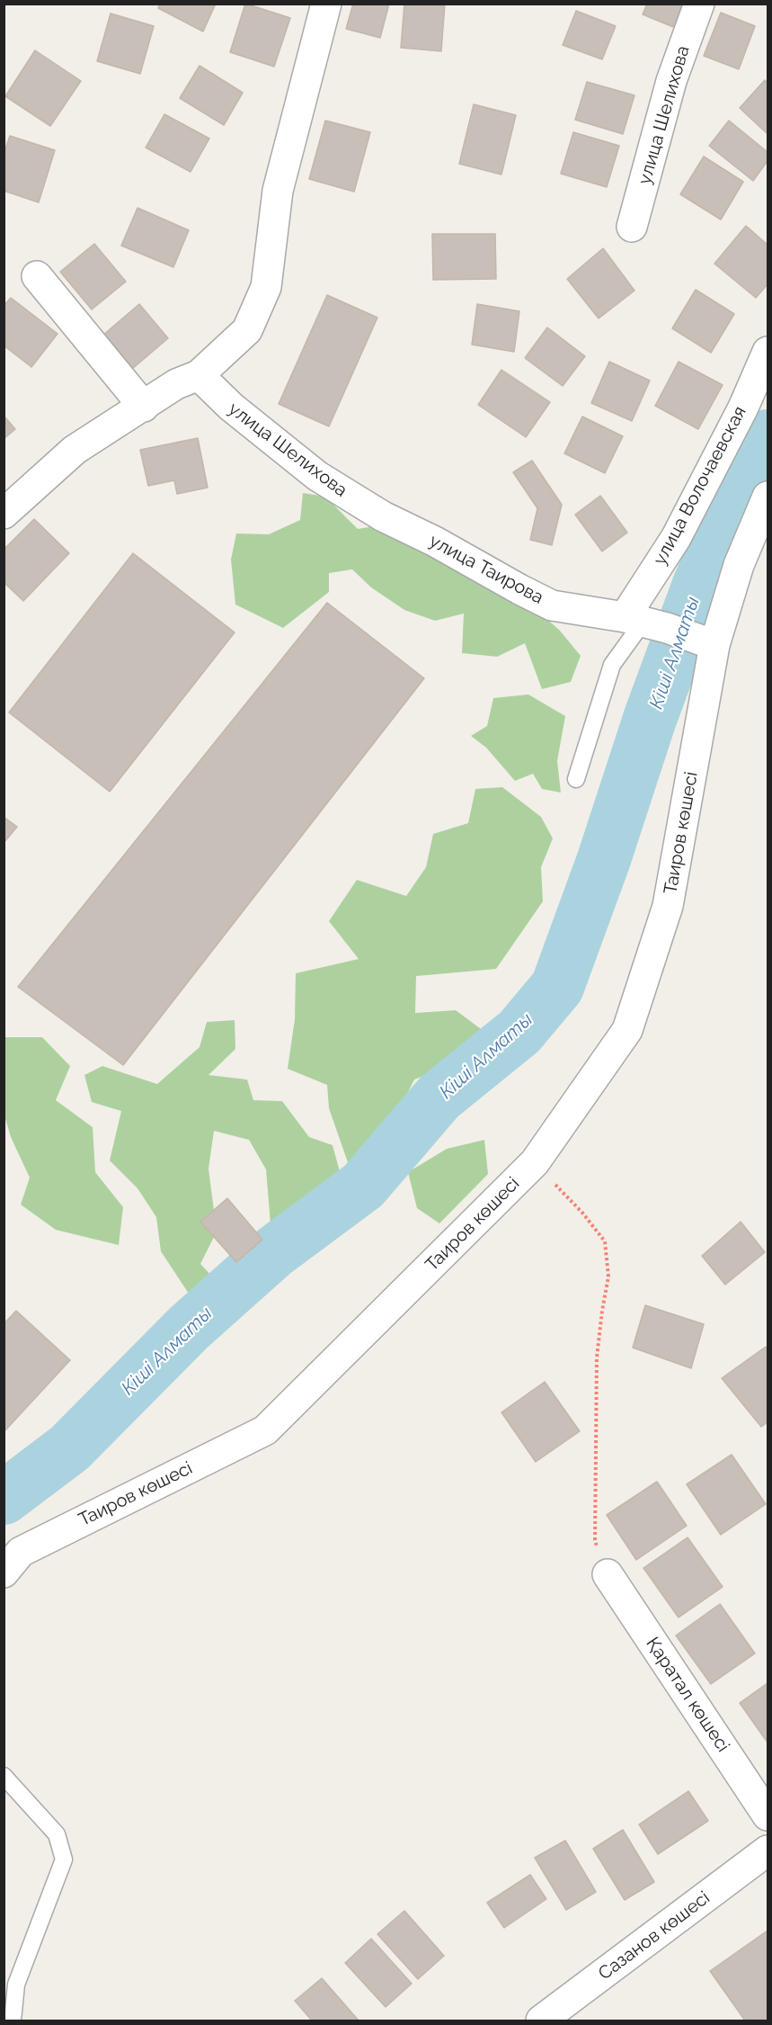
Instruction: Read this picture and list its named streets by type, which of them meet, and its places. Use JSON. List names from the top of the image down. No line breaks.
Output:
{"streets":{"street":["улица Шелихова","улица Волочаевская","улица Таирова","Таиров көшесі","Қаратал көшесі","Сазанов көшесі"]},"crossings":[["улица Шелихова","улица Таирова"],["улица Волочаевская","улица Таирова"],["улица Таирова","Таиров көшесі"]],"water":["Кіші Алматы"]}
